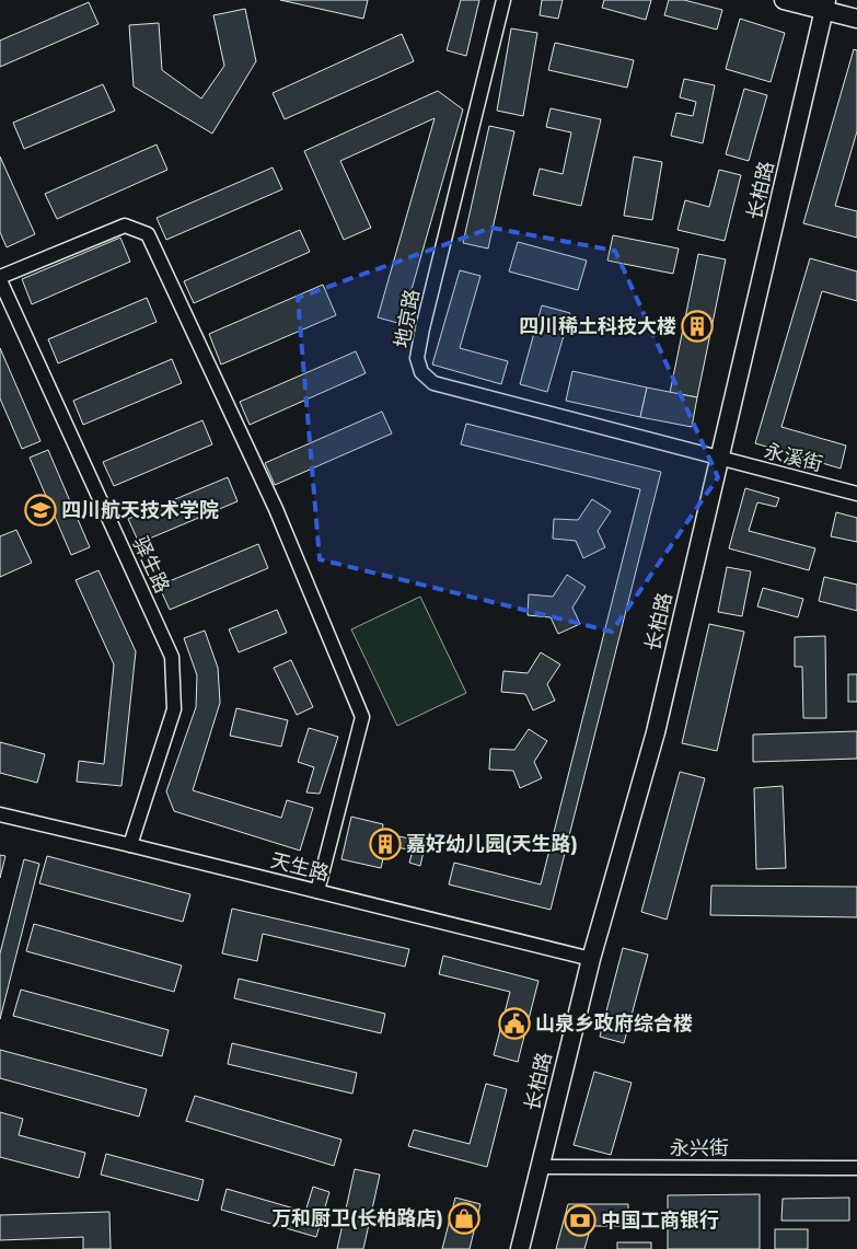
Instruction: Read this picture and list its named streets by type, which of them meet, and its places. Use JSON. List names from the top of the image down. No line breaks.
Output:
{"streets":{"street":["长柏路","地京路","永溪街","驿生路","天生路","永兴街"]},"crossings":[["长柏路","地京路"],["长柏路","永溪街"],["长柏路","天生路"],["长柏路","永兴街"],["地京路","永溪街"],["驿生路","天生路"]],"places":{"building":["四川稀土科技大楼","嘉好幼儿园(天生路)"],"school or university":["四川航天技术学院"],"public building":["山泉乡政府综合楼"],"shop":["万和厨卫(长柏路店)"],"bank":["中国工商银行"]}}
